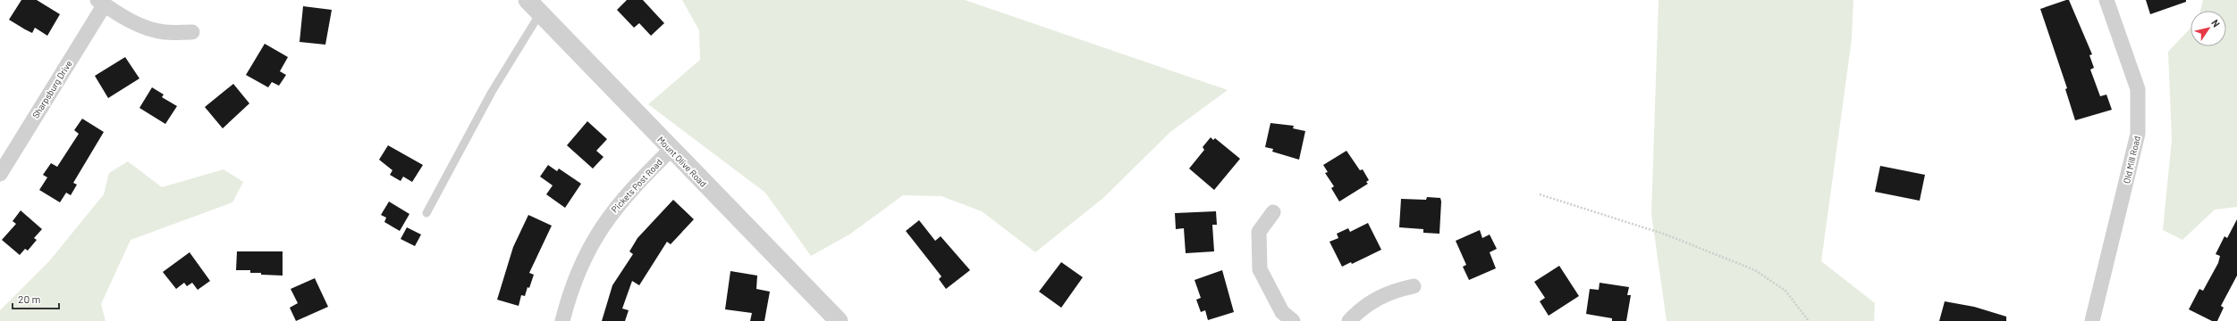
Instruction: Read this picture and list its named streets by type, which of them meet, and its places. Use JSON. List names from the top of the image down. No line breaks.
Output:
{"streets":{"street":["Sharpsburg Drive","Old Mill Road","Mount Olive Road","Pickets Post Road"]},"crossings":[["Mount Olive Road","Pickets Post Road"]],"scale_bar":"20 m","north":"top right"}
